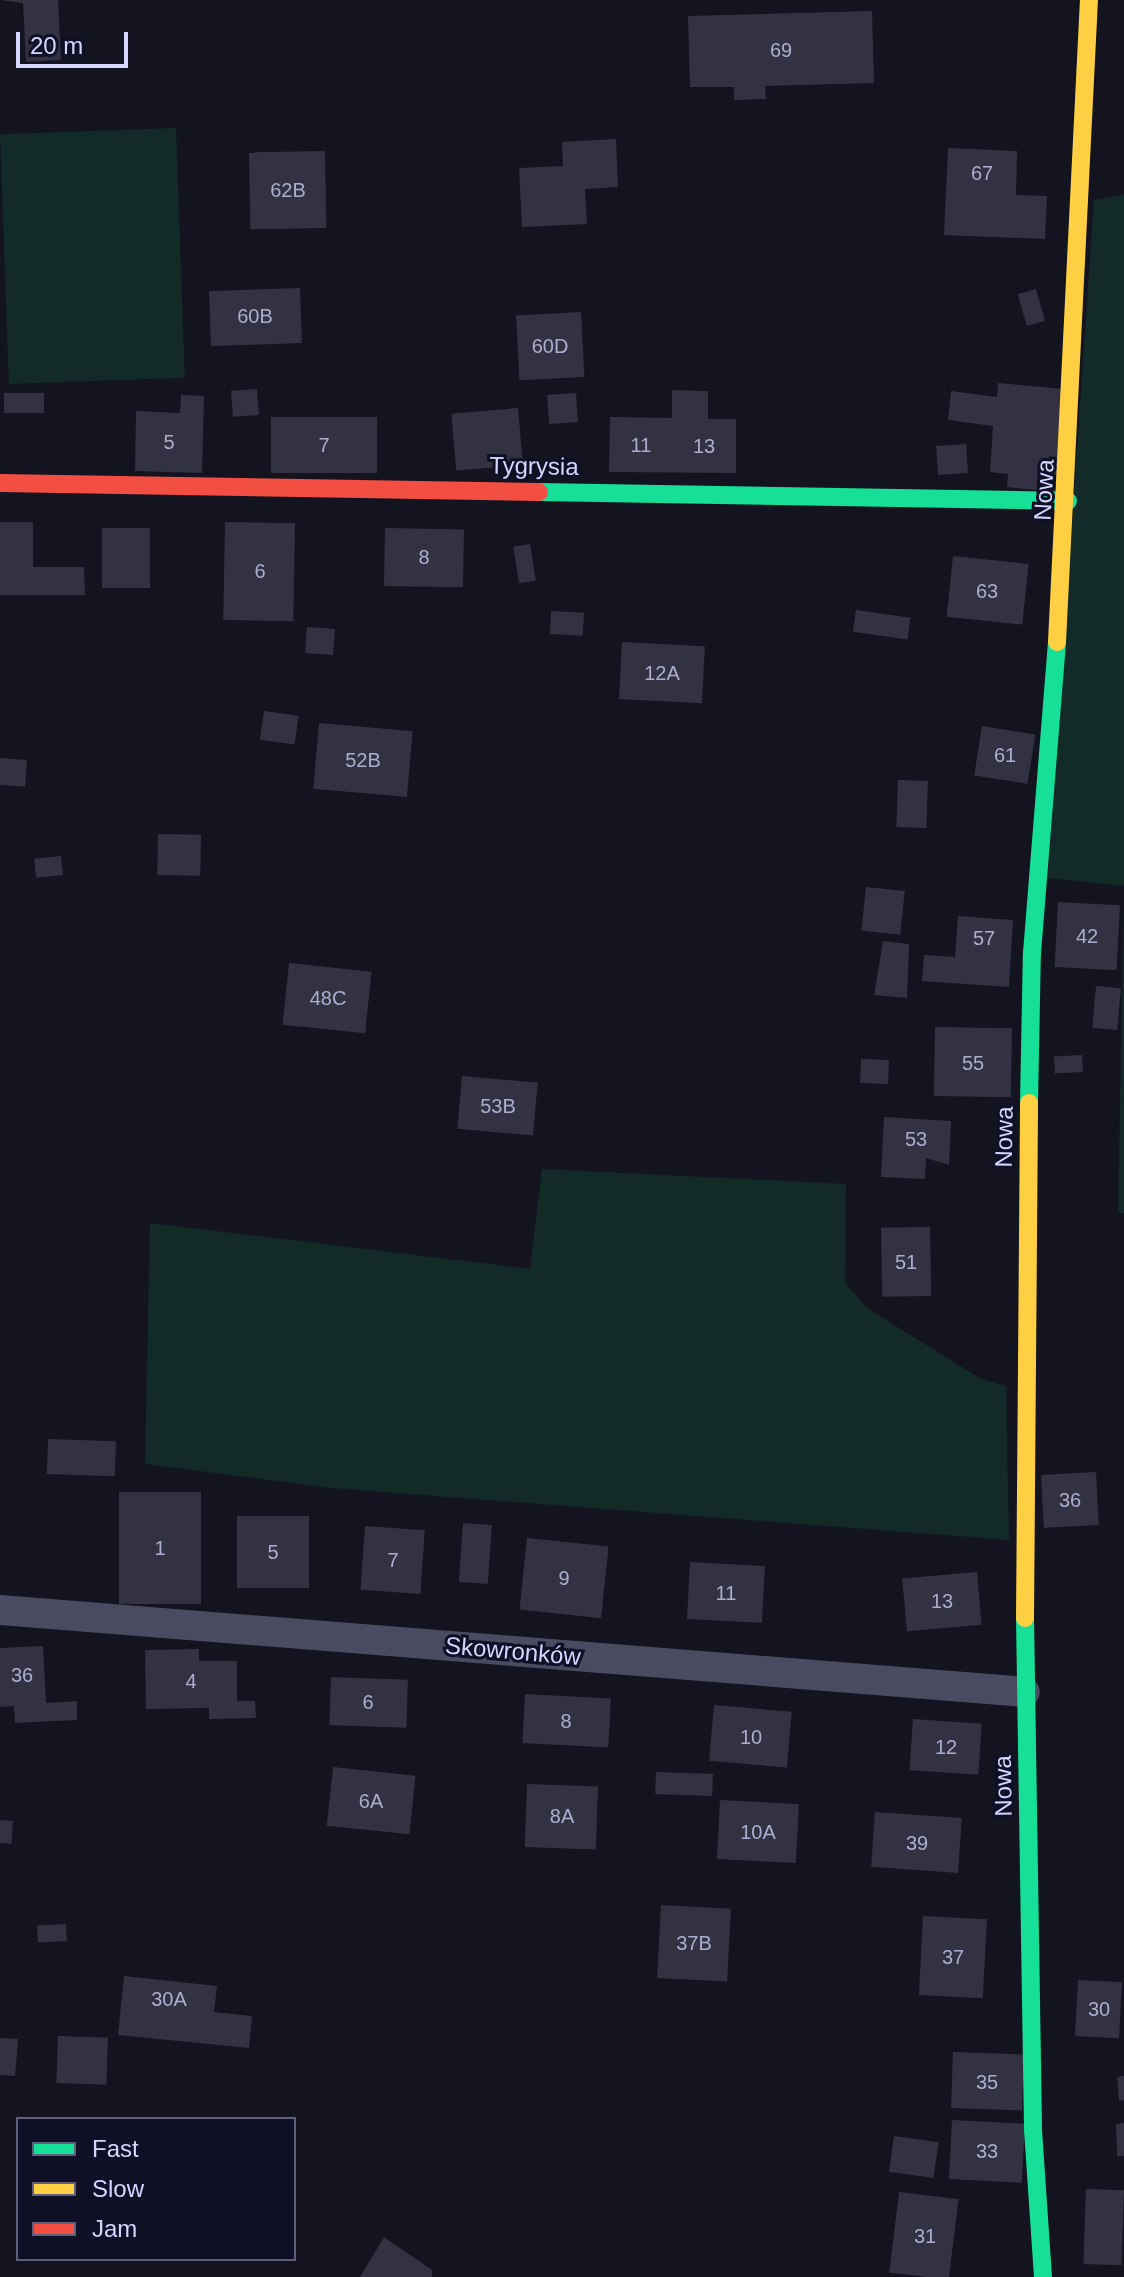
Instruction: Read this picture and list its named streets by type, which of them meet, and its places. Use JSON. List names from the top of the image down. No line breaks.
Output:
{"streets":{"street":["Tygrysia","Nowa","Skowronków"]},"crossings":[["Tygrysia","Nowa"],["Nowa","Skowronków"]],"house_numbers":["69","67","62B","60B","60D","5","7","11","13","8","6","63","12A","61","52B","42","57","48C","55","53B","53","51","36","1","5","7","9","11","13","36","4","6","8","10","12","6A","8A","10A","39","37B","37","30A","30","35","33","31"],"legend":["Fast","Slow","Jam"],"scale_bar":"20 m"}
